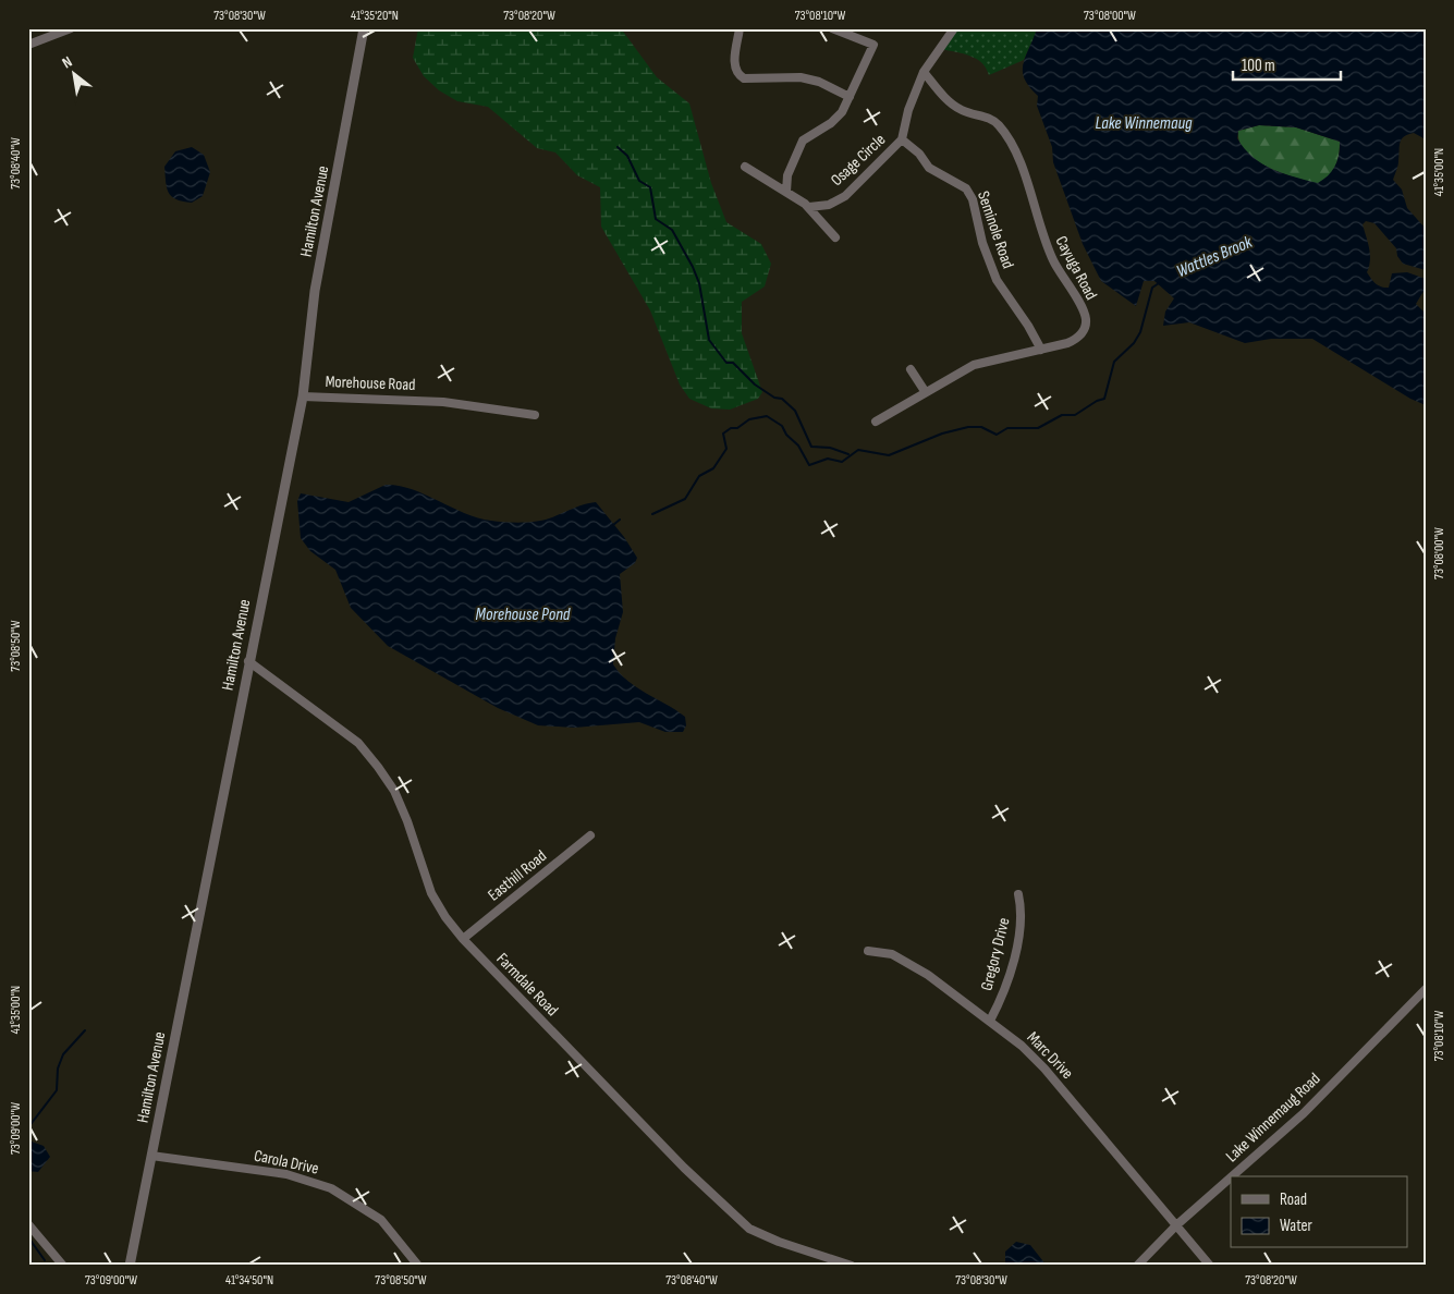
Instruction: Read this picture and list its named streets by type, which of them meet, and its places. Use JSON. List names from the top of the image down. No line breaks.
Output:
{"streets":{"street":["Osage Circle","Hamilton Avenue","Seminole Road","Cayuga Road","Morehouse Road","Easthill Road","Gregory Drive","Farmdale Road","Marc Drive","Lake Winnemaug Road","Carola Drive"]},"crossings":[["Osage Circle","Seminole Road"],["Osage Circle","Cayuga Road"],["Hamilton Avenue","Morehouse Road"],["Hamilton Avenue","Farmdale Road"],["Hamilton Avenue","Carola Drive"],["Seminole Road","Cayuga Road"],["Easthill Road","Farmdale Road"],["Gregory Drive","Marc Drive"],["Marc Drive","Lake Winnemaug Road"]],"water":["Lake Winnemaug","Wattles Brook","Morehouse Pond"],"legend":["Road","Water"],"scale_bar":"100 m","north":"top left","coordinates":["73°08'30\"W","41°35'20\"N","73°08'20\"W","73°08'10\"W","73°08'00\"W","73°08'40\"W","41°35'00\"N","73°08'50\"W","73°09'00\"W","41°34'50\"N"]}
